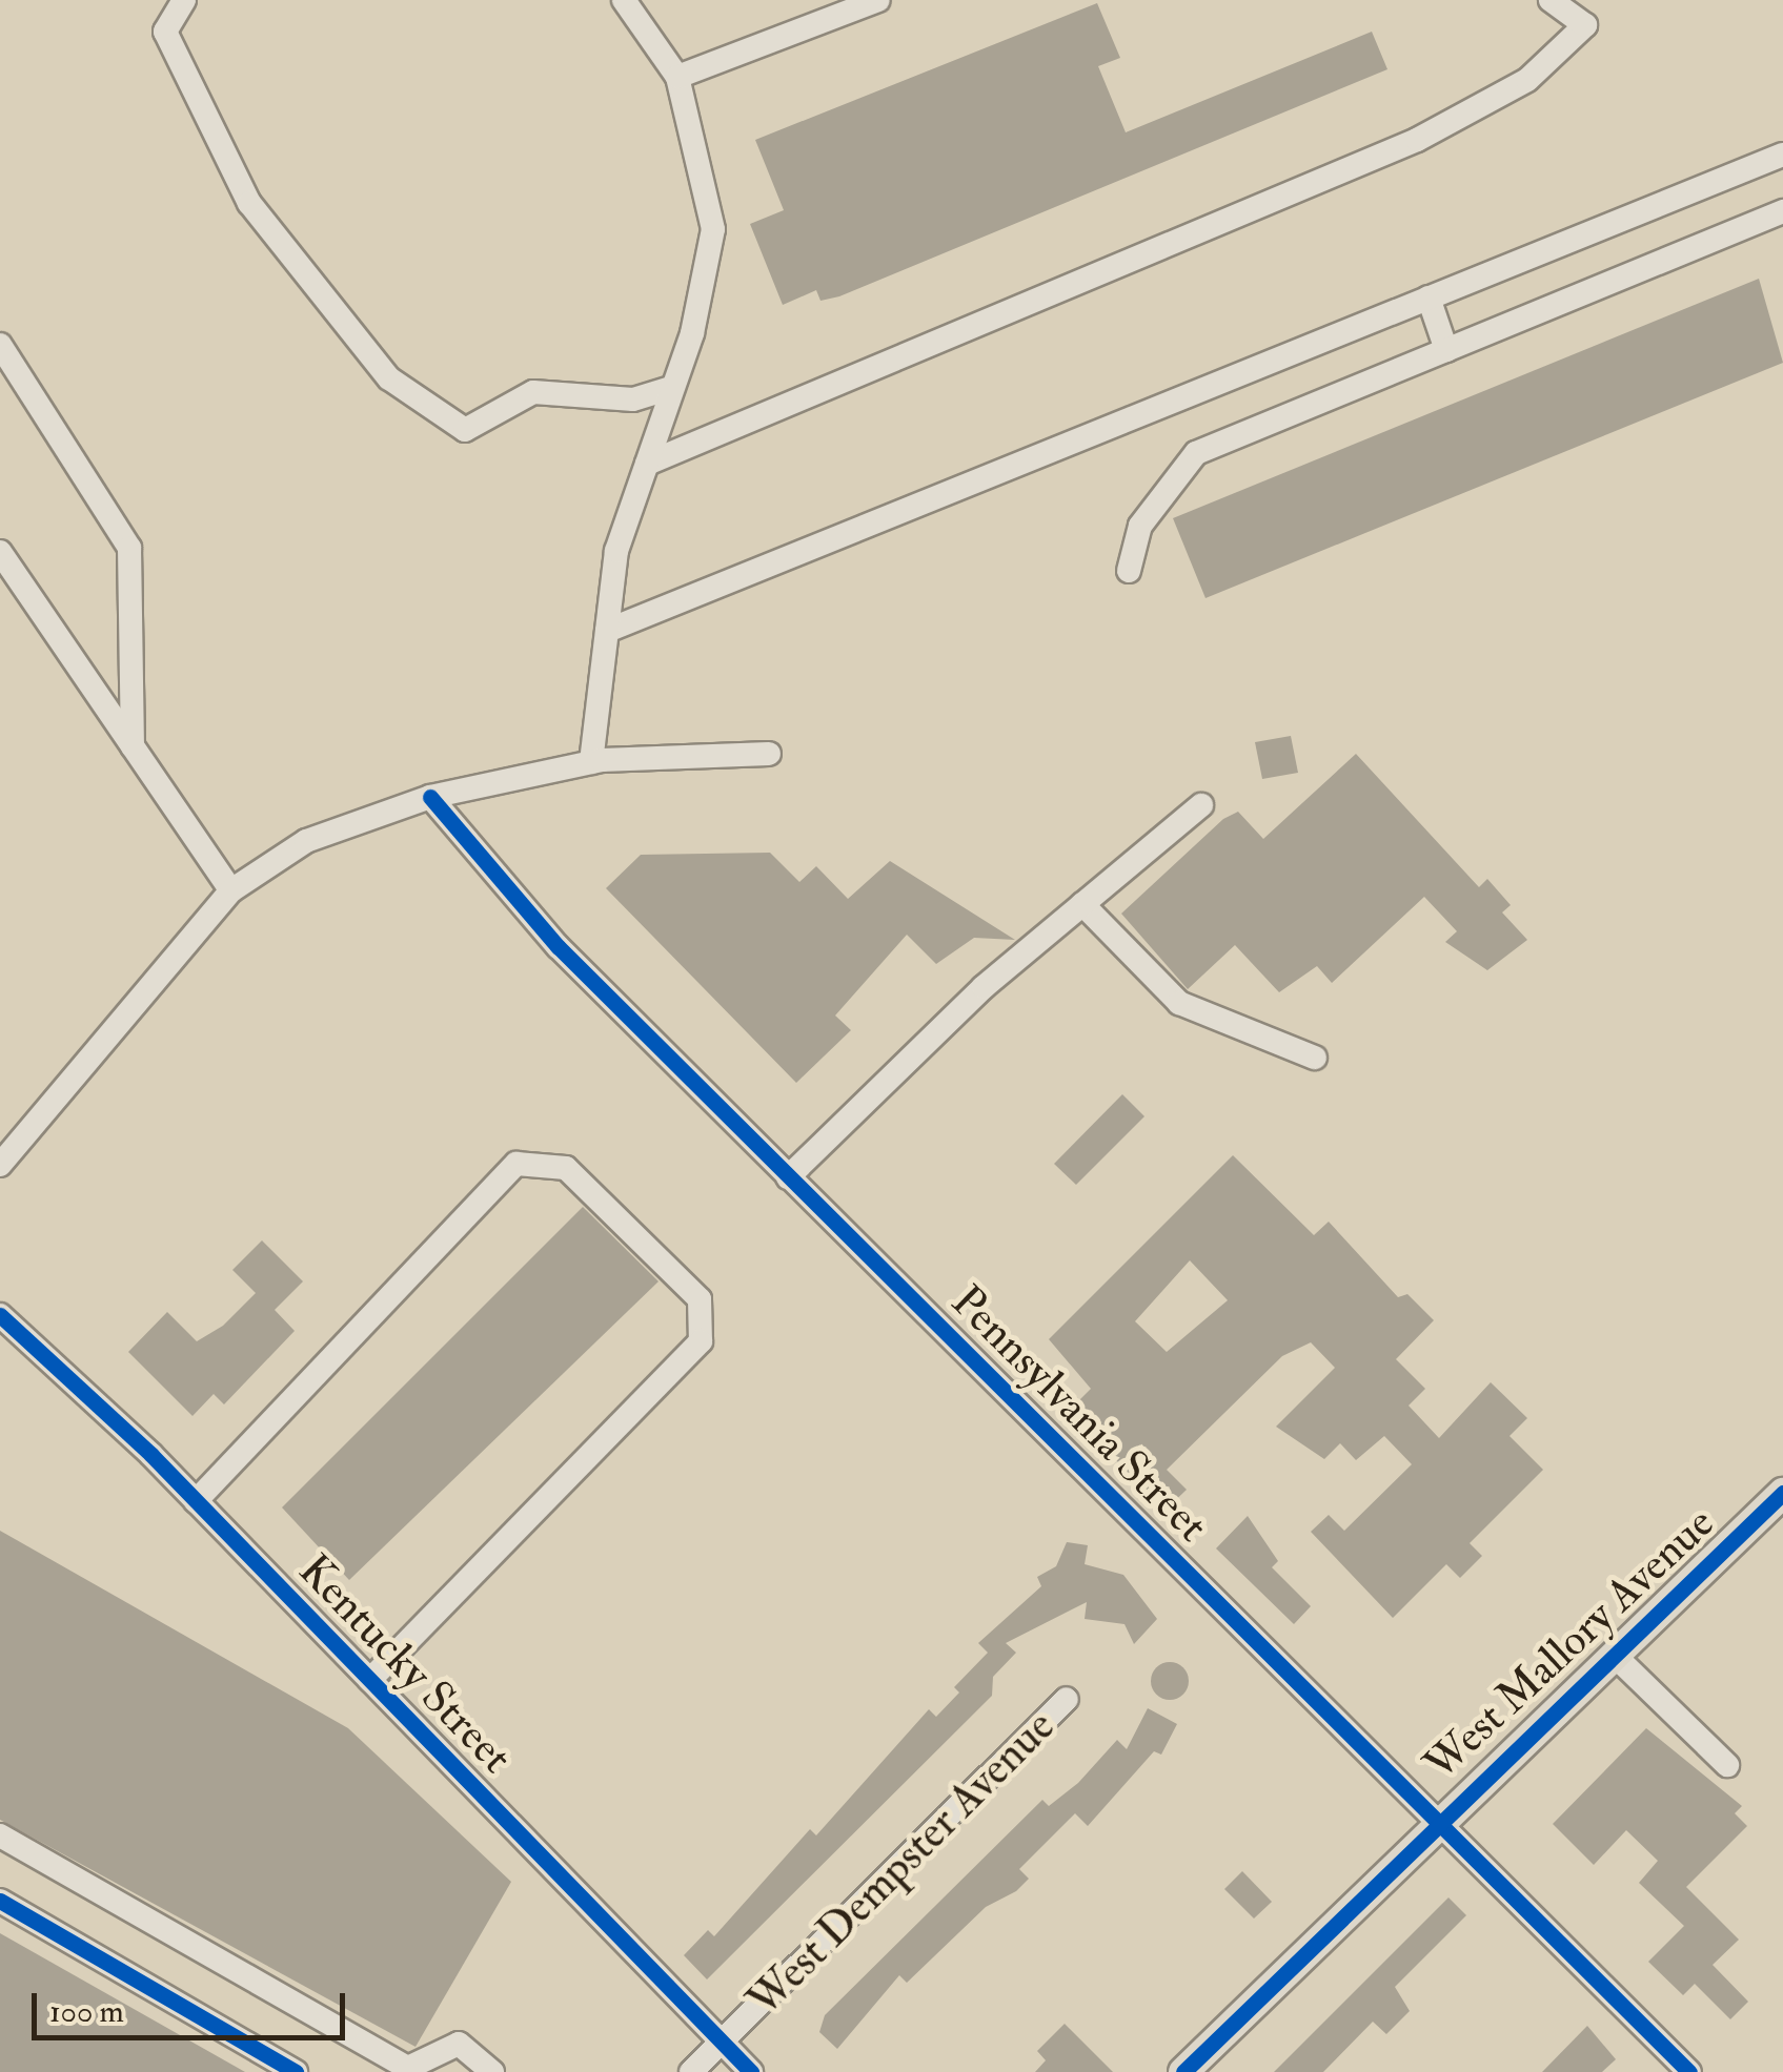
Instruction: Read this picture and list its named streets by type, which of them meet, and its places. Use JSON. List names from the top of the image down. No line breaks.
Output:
{"streets":{"main road":["West Mallory Avenue"],"street":["Pennsylvania Street","Kentucky Street","West Dempster Avenue"]},"crossings":[["Pennsylvania Street","West Mallory Avenue"],["Kentucky Street","West Dempster Avenue"]],"scale_bar":"100 m"}
